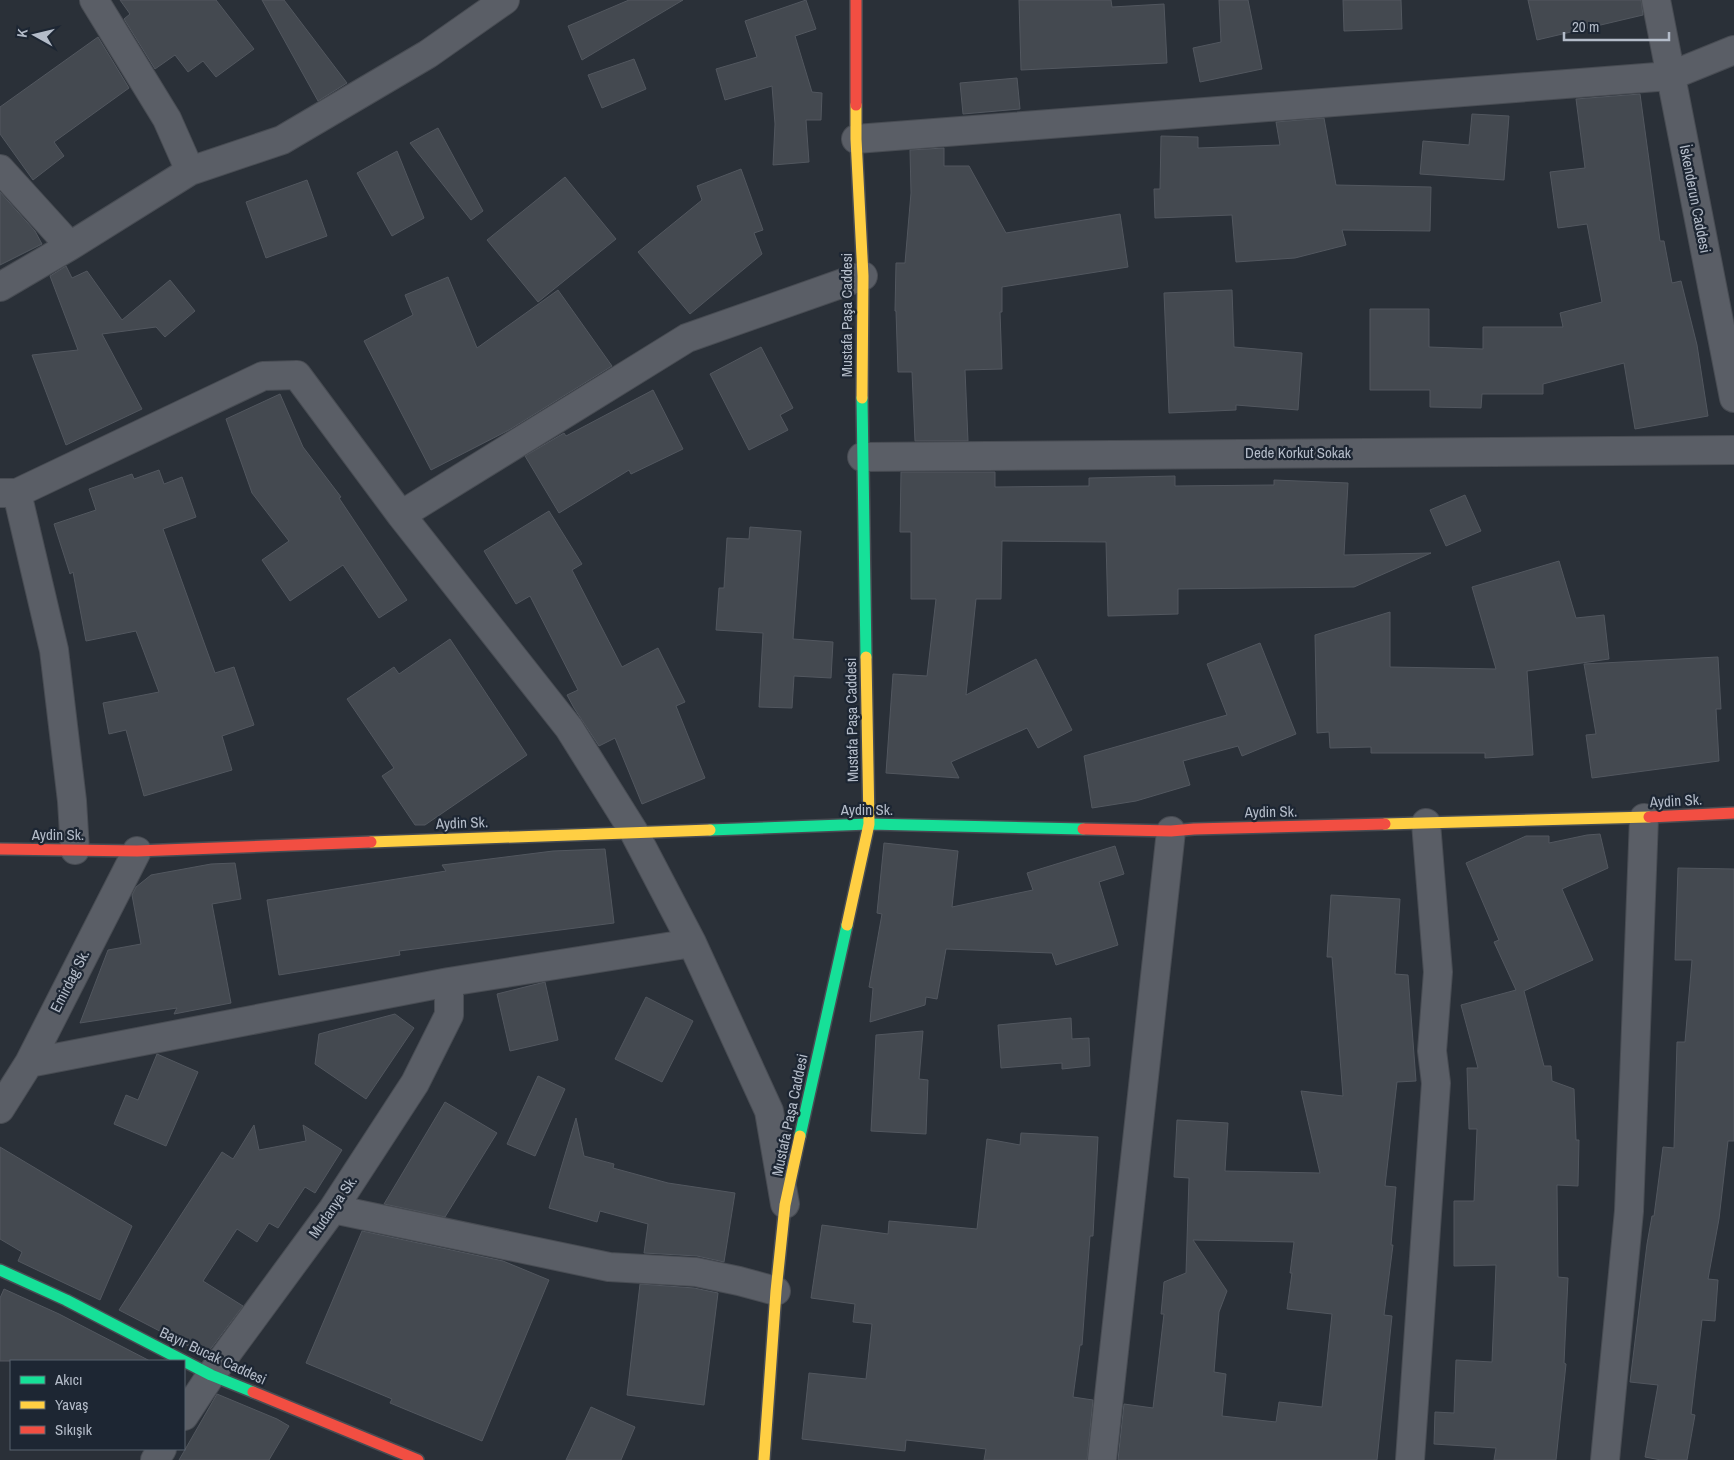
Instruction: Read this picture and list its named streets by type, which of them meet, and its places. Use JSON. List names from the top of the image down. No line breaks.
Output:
{"streets":{"street":["İskenderun Caddesi","Mustafa Paşa Caddesi","Dede Korkut Sokak","Aydin Sk.","Emirdag Sk.","Mudanya Sk.","Bayır Bucak Caddesi"]},"crossings":[["Mustafa Paşa Caddesi","Dede Korkut Sokak"],["Mustafa Paşa Caddesi","Aydin Sk."],["Aydin Sk.","Emirdag Sk."],["Mudanya Sk.","Bayır Bucak Caddesi"]],"legend":["Akıcı","Yavaş","Sıkışık"],"scale_bar":"20 m","north":"left"}
